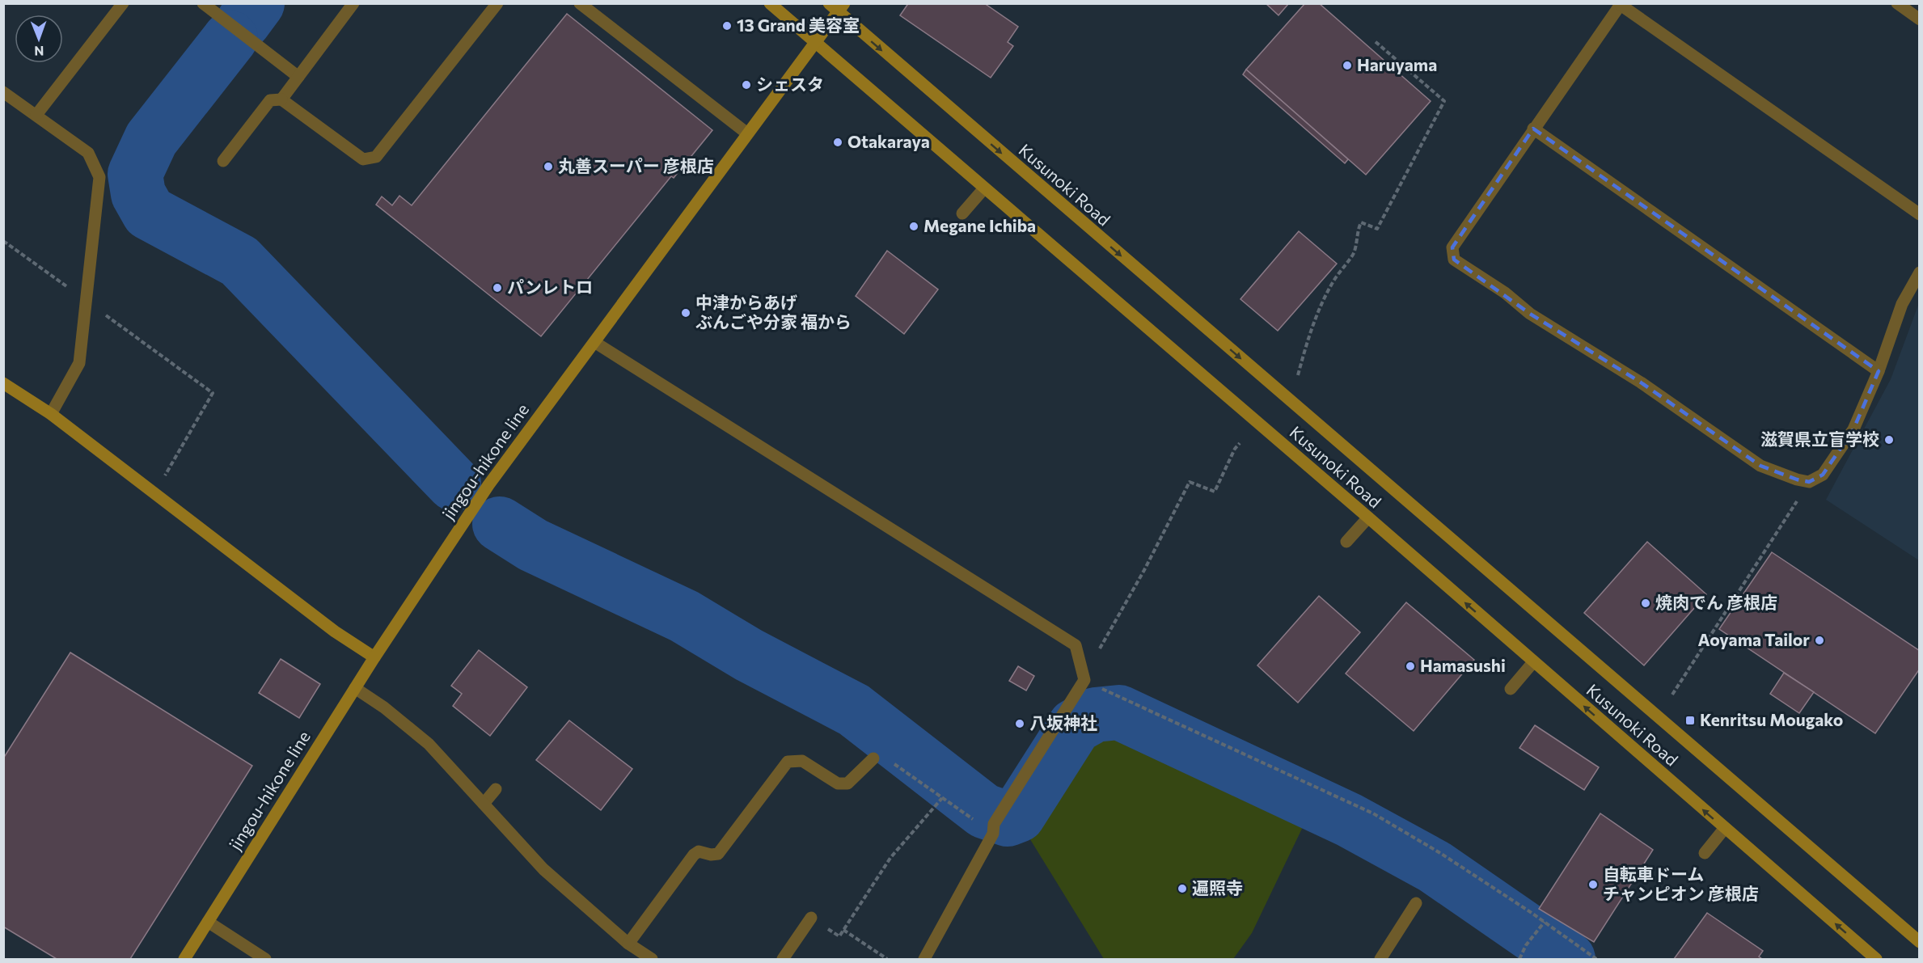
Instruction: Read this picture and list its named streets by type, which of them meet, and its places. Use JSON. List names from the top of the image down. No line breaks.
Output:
{"streets":{"main road":["Kusunoki Road","jingou-hikone line"]},"crossings":[["Kusunoki Road","jingou-hikone line"]],"places":{"other":["13 Grand 美容室","Haruyama","シェスタ","Otakaraya","丸善スーパー 彦根店","Megane Ichiba","パンレトロ","中津からあげ ぶんごや分家 福から","滋賀県立盲学校","焼肉でん 彦根店","Aoyama Tailor","Hamasushi","八坂神社","自転車ドーム チャンピオン 彦根店","遍照寺"],"transit":["Kenritsu Mougako"]},"north":"bottom"}
